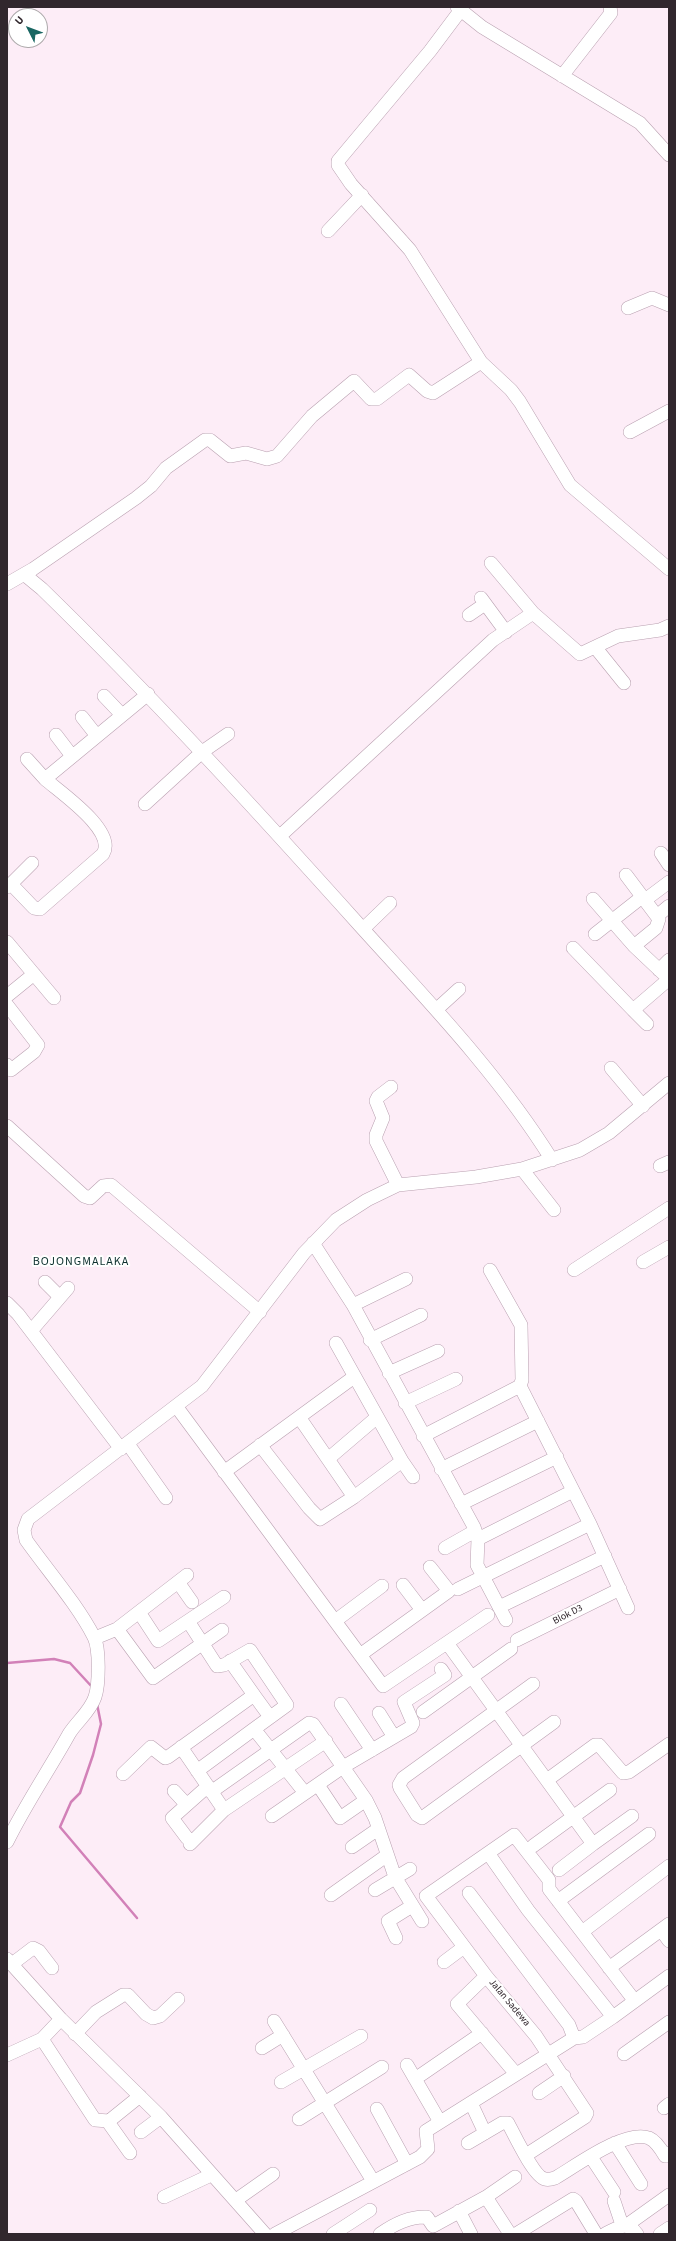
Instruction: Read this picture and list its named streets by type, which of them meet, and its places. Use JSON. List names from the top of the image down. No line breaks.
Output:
{"streets":{"street":["Blok D3","Jalan Sadewa"]},"districts":["BOJONGMALAKA"],"north":"top left"}
